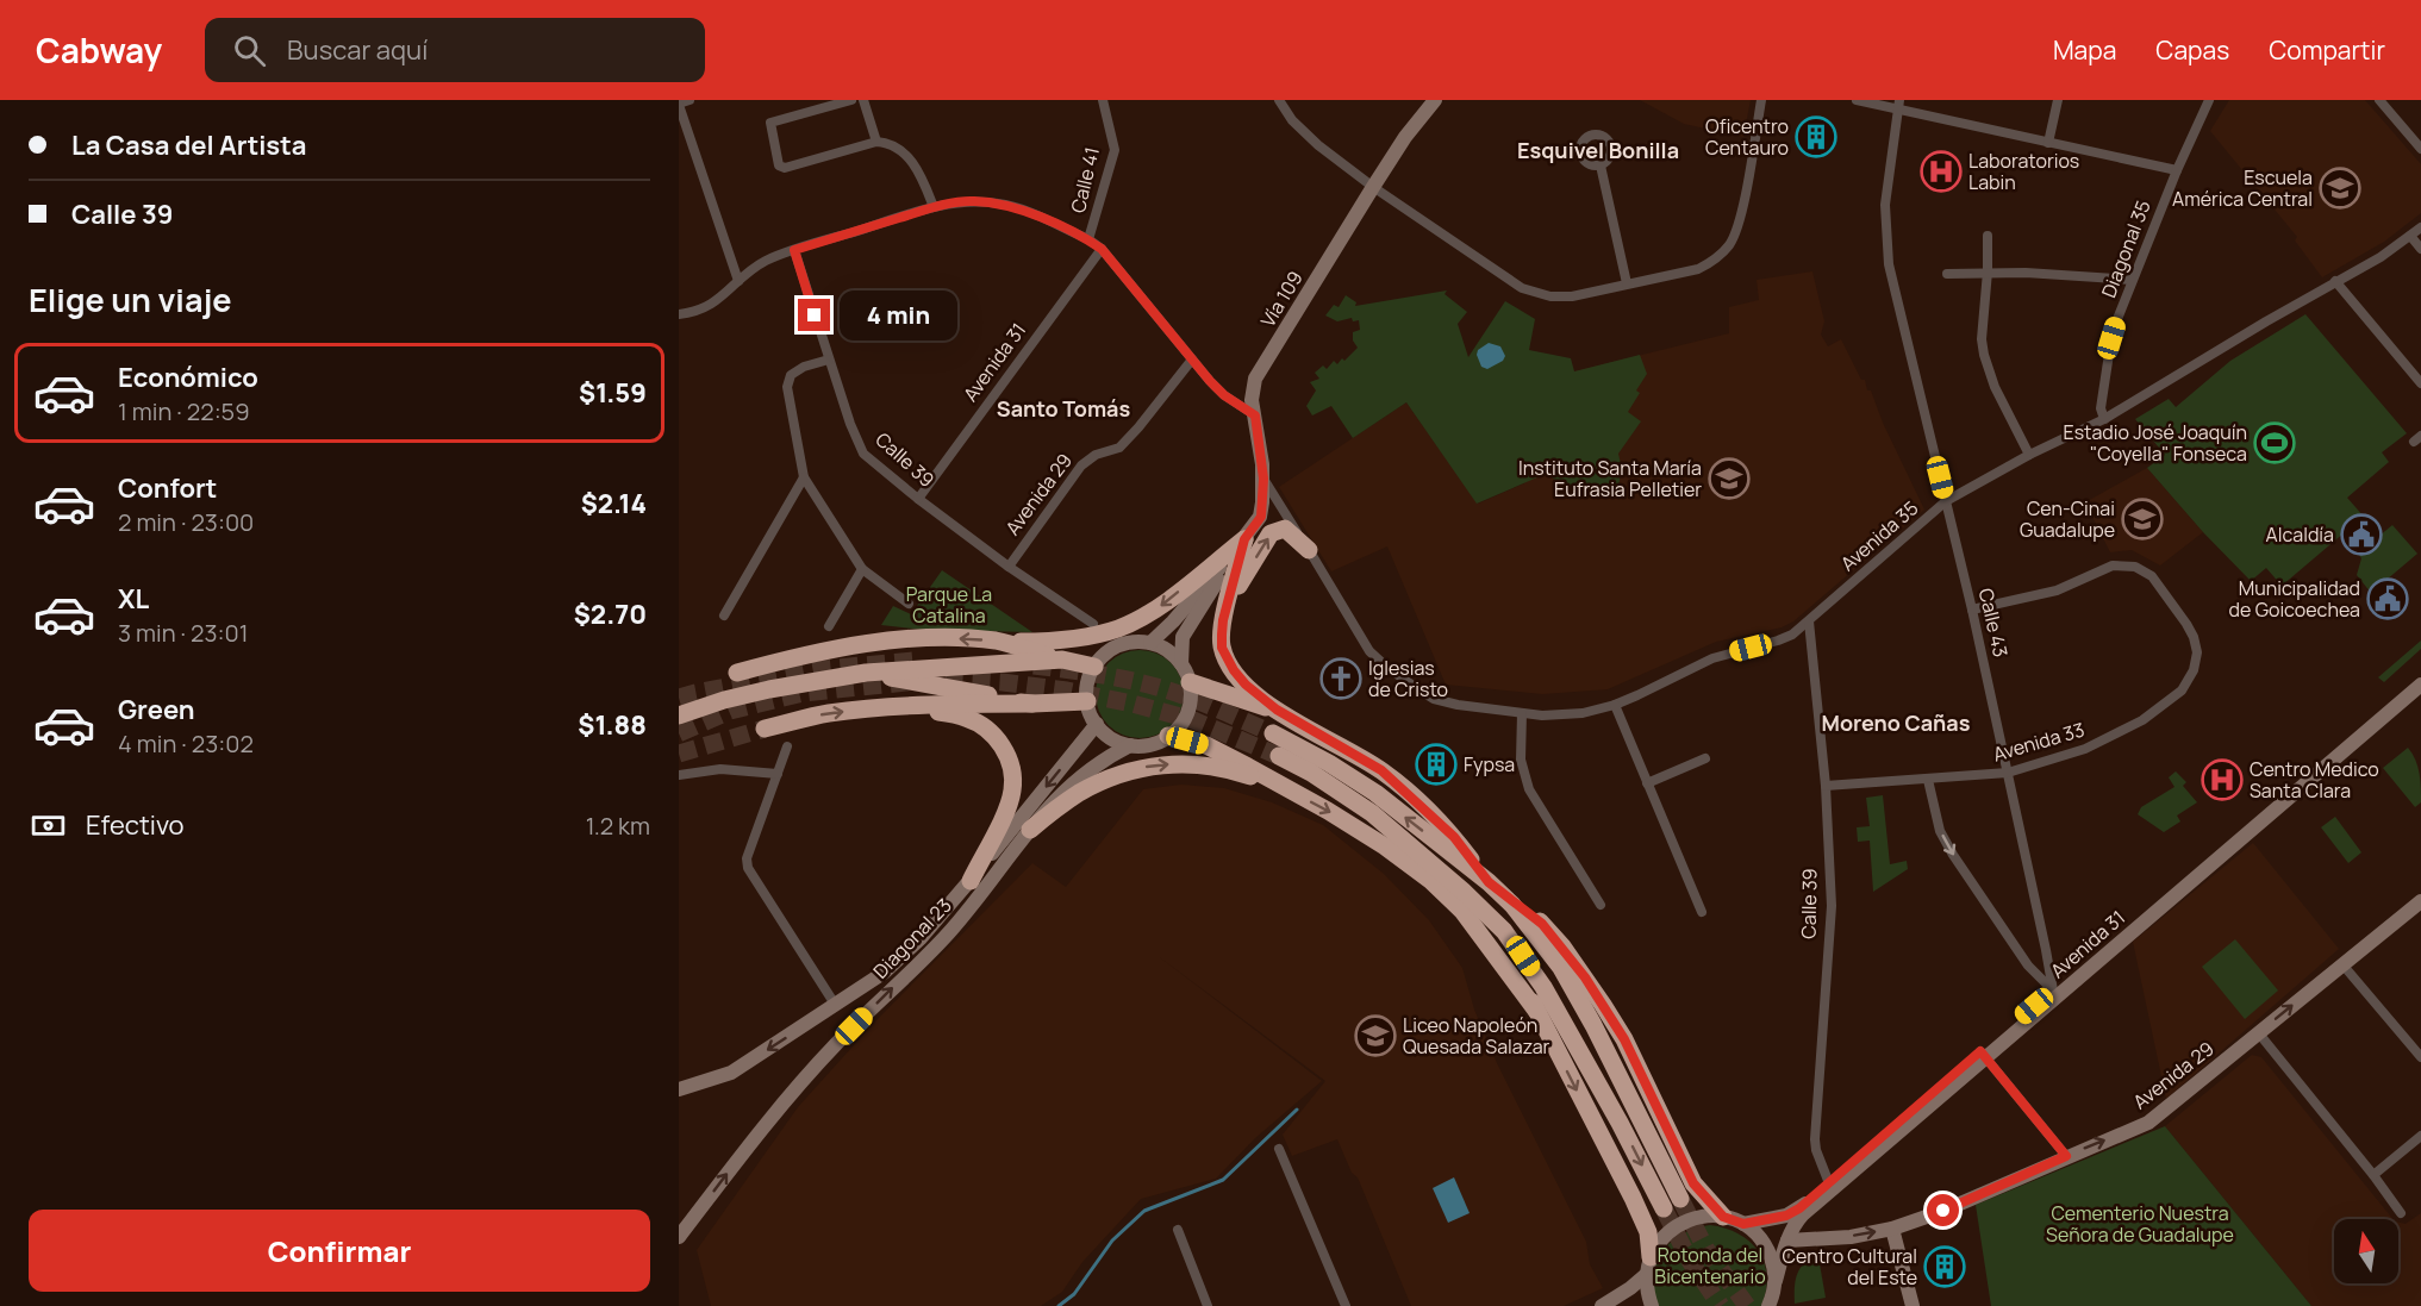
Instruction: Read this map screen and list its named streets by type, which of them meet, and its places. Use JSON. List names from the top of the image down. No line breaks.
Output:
{"streets":{"main road":["Vía 109","Avenida 31","Avenida 29","Diagonal 23"],"street":["Calle 41","Diagonal 35","Calle 39","Avenida 35","Calle 43","Avenida 33"]},"crossings":[["Calle 41","Vía 109"],["Calle 41","Avenida 31"],["Calle 41","Avenida 29"],["Diagonal 35","Avenida 35"],["Vía 109","Diagonal 23"],["Avenida 31","Calle 39"],["Avenida 31","Avenida 29"],["Avenida 31","Calle 43"],["Calle 39","Avenida 29"],["Calle 39","Avenida 35"],["Calle 39","Avenida 33"],["Avenida 35","Calle 43"],["Calle 43","Avenida 33"]],"one_way":["Avenida 29"],"districts":["Esquivel Bonilla","Santo Tomás","Moreno Cañas"],"parks":["Parque La Catalina","Cementerio Nuestra Señora de Guadalupe","Rotonda del Bicentenario"],"places":{"building":["Oficentro Centauro","Fypsa","Centro Cultural del Este"],"hospital":["Laboratorios Labin","Centro Medico Santa Clara"],"school or university":["Escuela América Central","Instituto Santa María Eufrasia Pelletier","Cen-Cinai Guadalupe","Liceo Napoleón Quesada Salazar"],"sports":["Estadio José Joaquín \"Coyella\" Fonseca"],"public building":["Alcaldía","Municipalidad de Goicoechea"],"church":["Iglesias de Cristo"]},"north":"top","page":{"header":"Cabway","search":"Buscar aquí","nav":["Mapa","Capas","Compartir"],"banner":["La Casa del Artista","Calle 39"],"heading":"Elige un viaje","bubble":"4 min","list":[{"name":"Económico","note":"1 min · 22:59","value":"$1.59"},{"name":"Confort","note":"2 min · 23:00","value":"$2.14"},{"name":"XL","note":"3 min · 23:01","value":"$2.70"},{"name":"Green","note":"4 min · 23:02","value":"$1.88"}],"pay":["Efectivo","1.2 km"],"buttons":"Confirmar"}}
